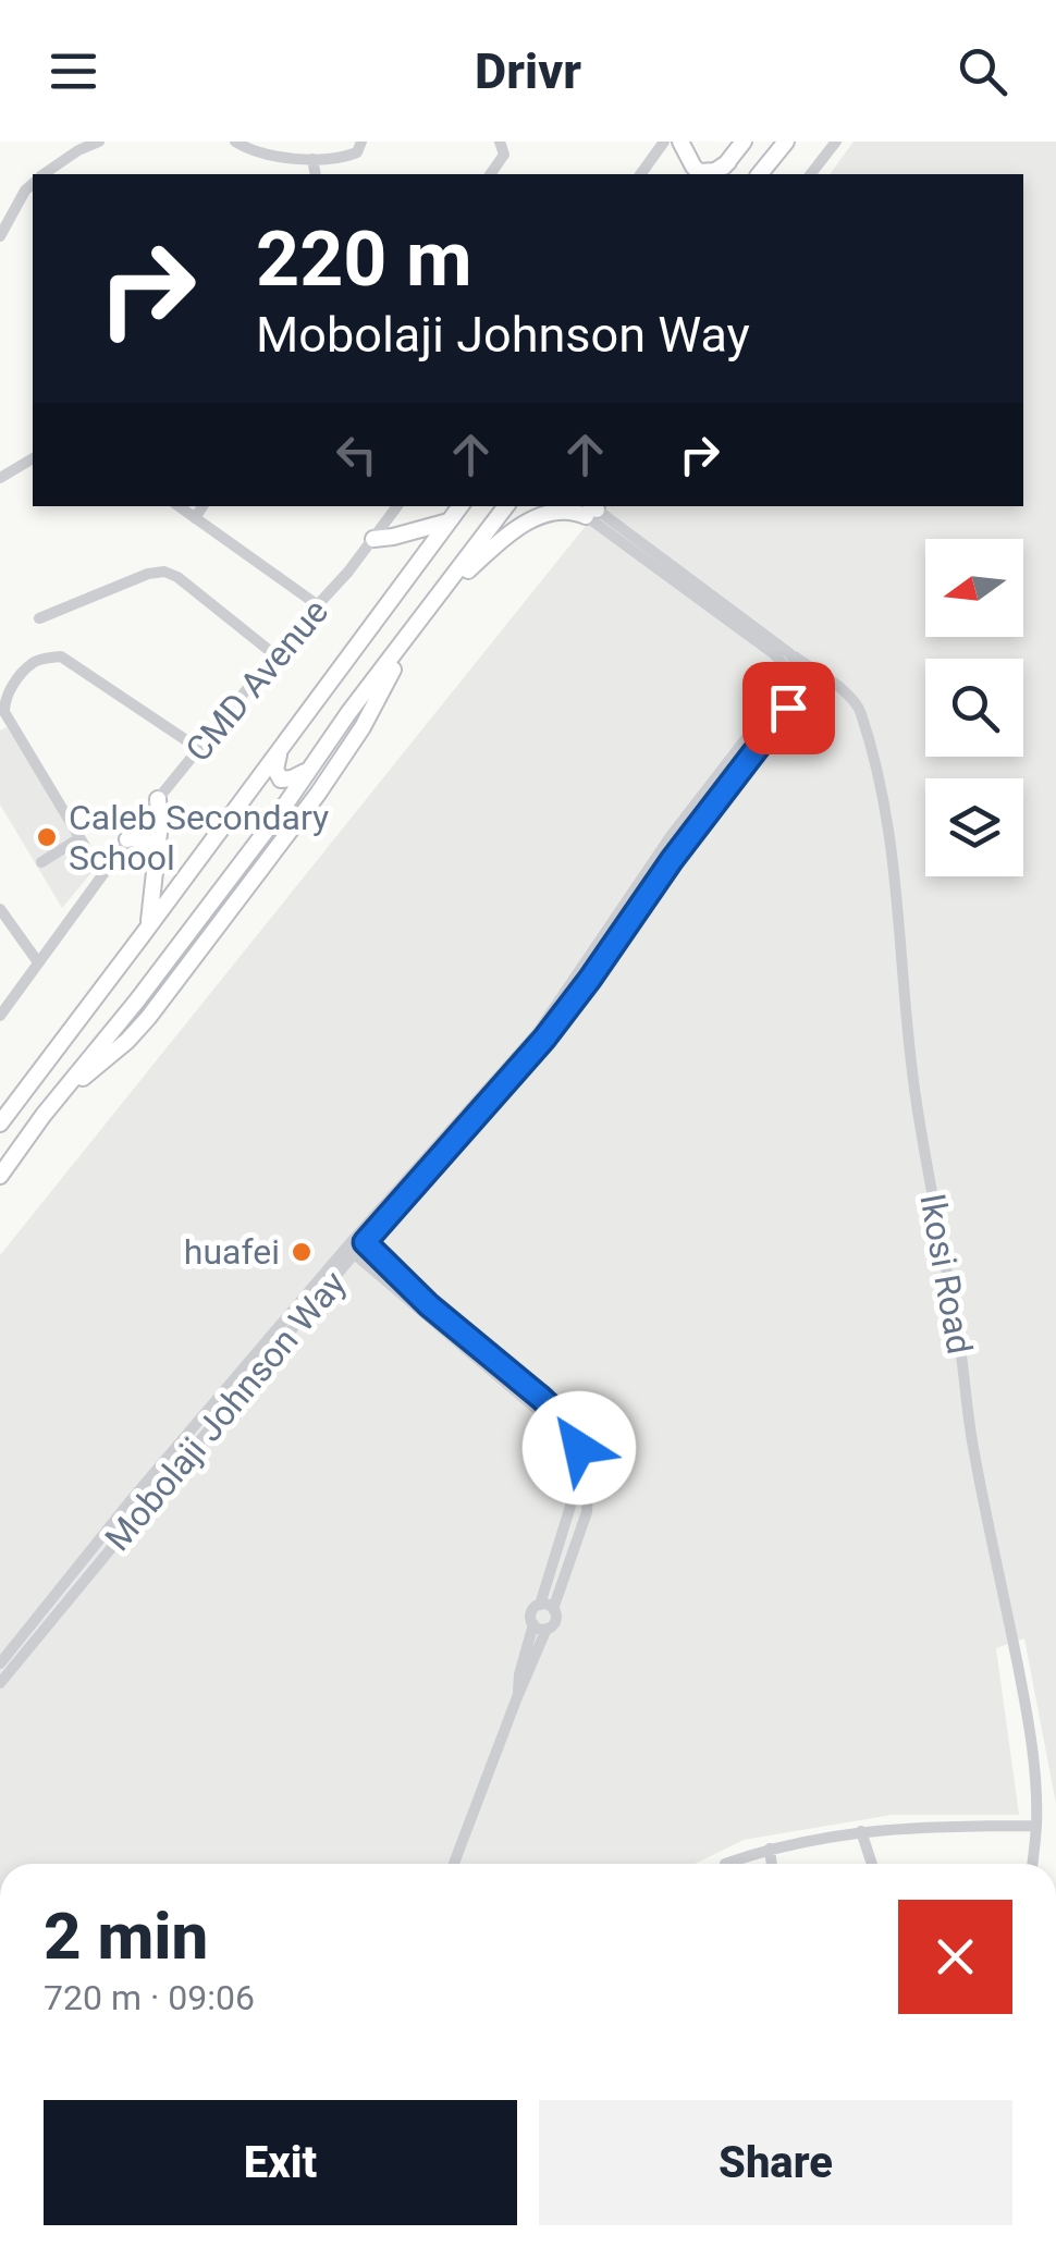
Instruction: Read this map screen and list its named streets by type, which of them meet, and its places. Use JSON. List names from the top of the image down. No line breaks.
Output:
{"streets":{"street":["CMD Avenue","Ikosi Road","Mobolaji Johnson Way"]},"places":["Caleb Secondary School","huafei"],"north":"left","page":{"header":"Drivr","turn":["220 m","Mobolaji Johnson Way"],"heading":["2 min","720 m · 09:06"],"buttons":["Exit","Share"]}}
